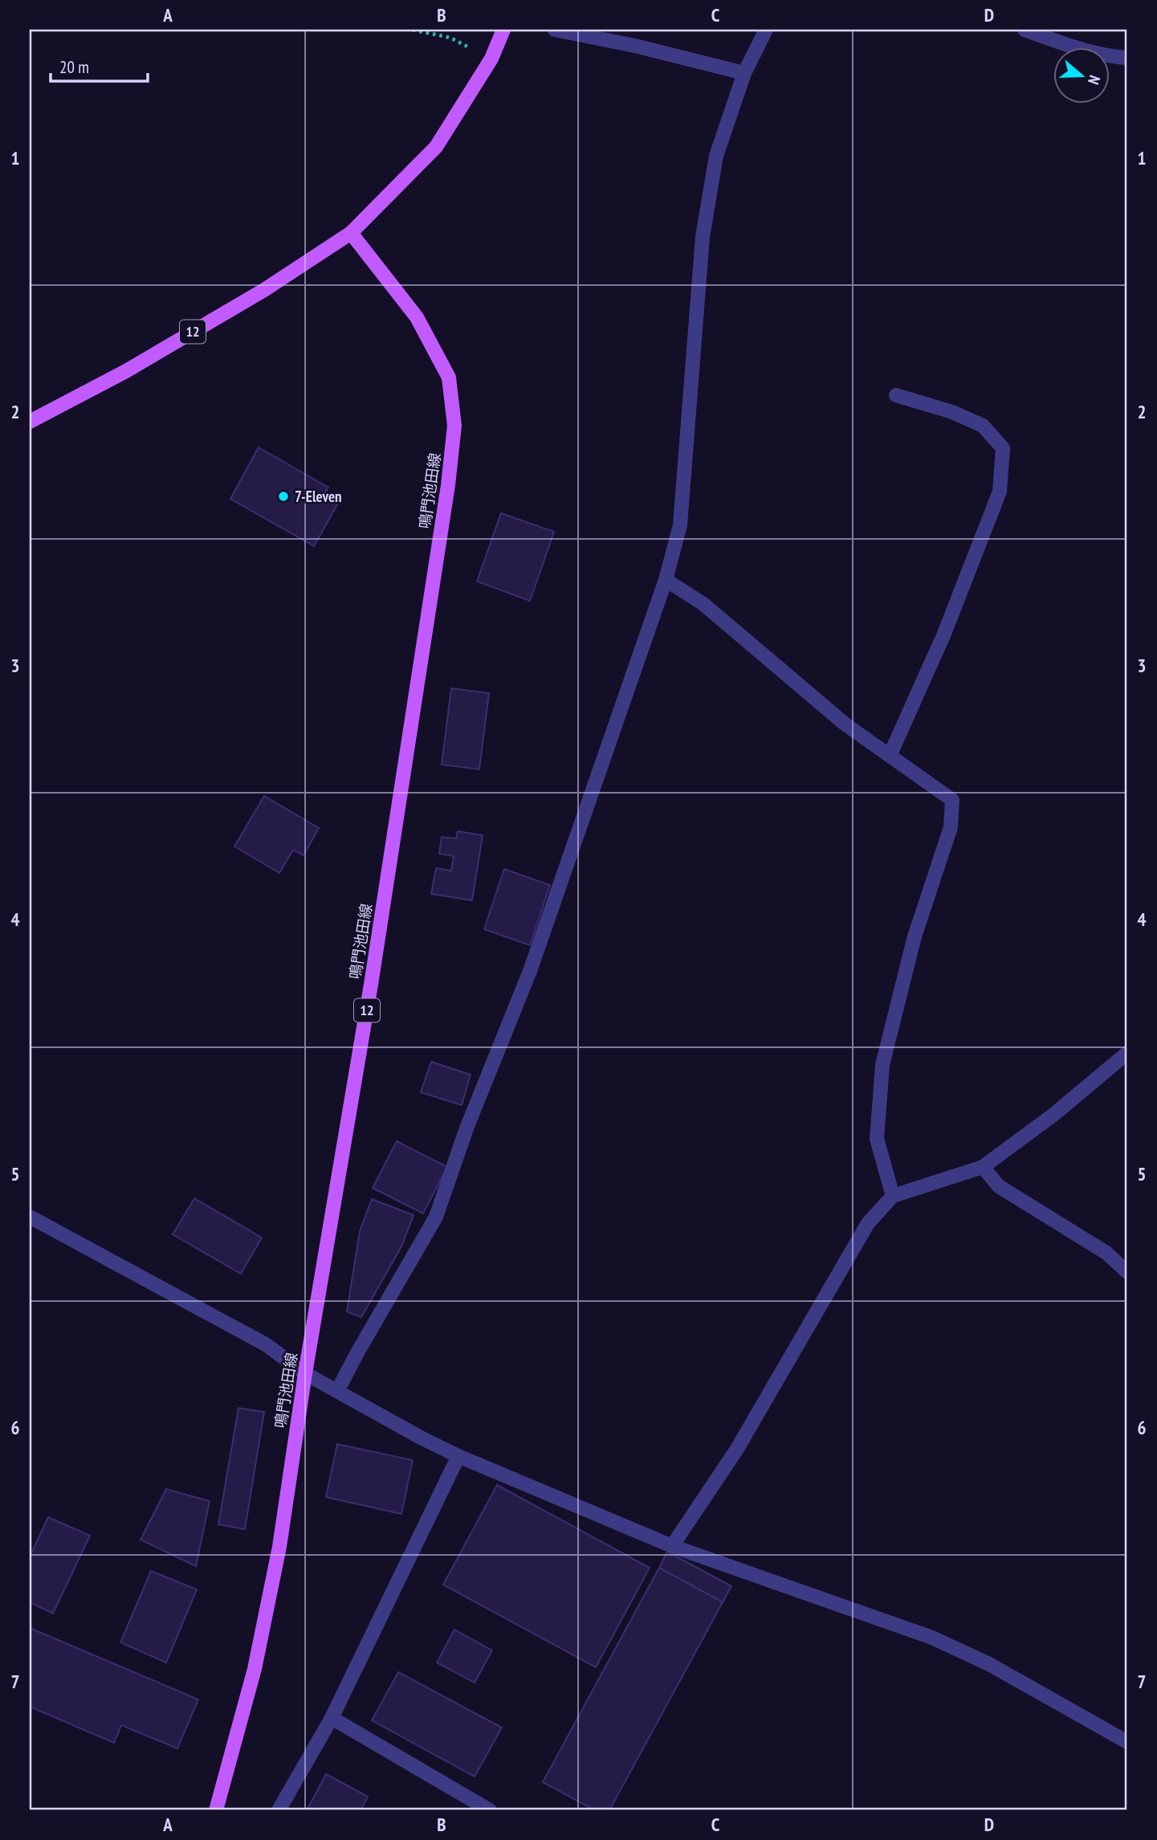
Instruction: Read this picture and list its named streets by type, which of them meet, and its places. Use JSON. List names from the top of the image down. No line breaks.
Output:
{"streets":{"main road":["12","鳴門池田線"]},"crossings":[["12","鳴門池田線"]],"places":["7-Eleven"],"scale_bar":"20 m","north":"right","grid":{"columns":["A","B","C","D"],"rows":["1","2","3","4","5","6","7"]}}
